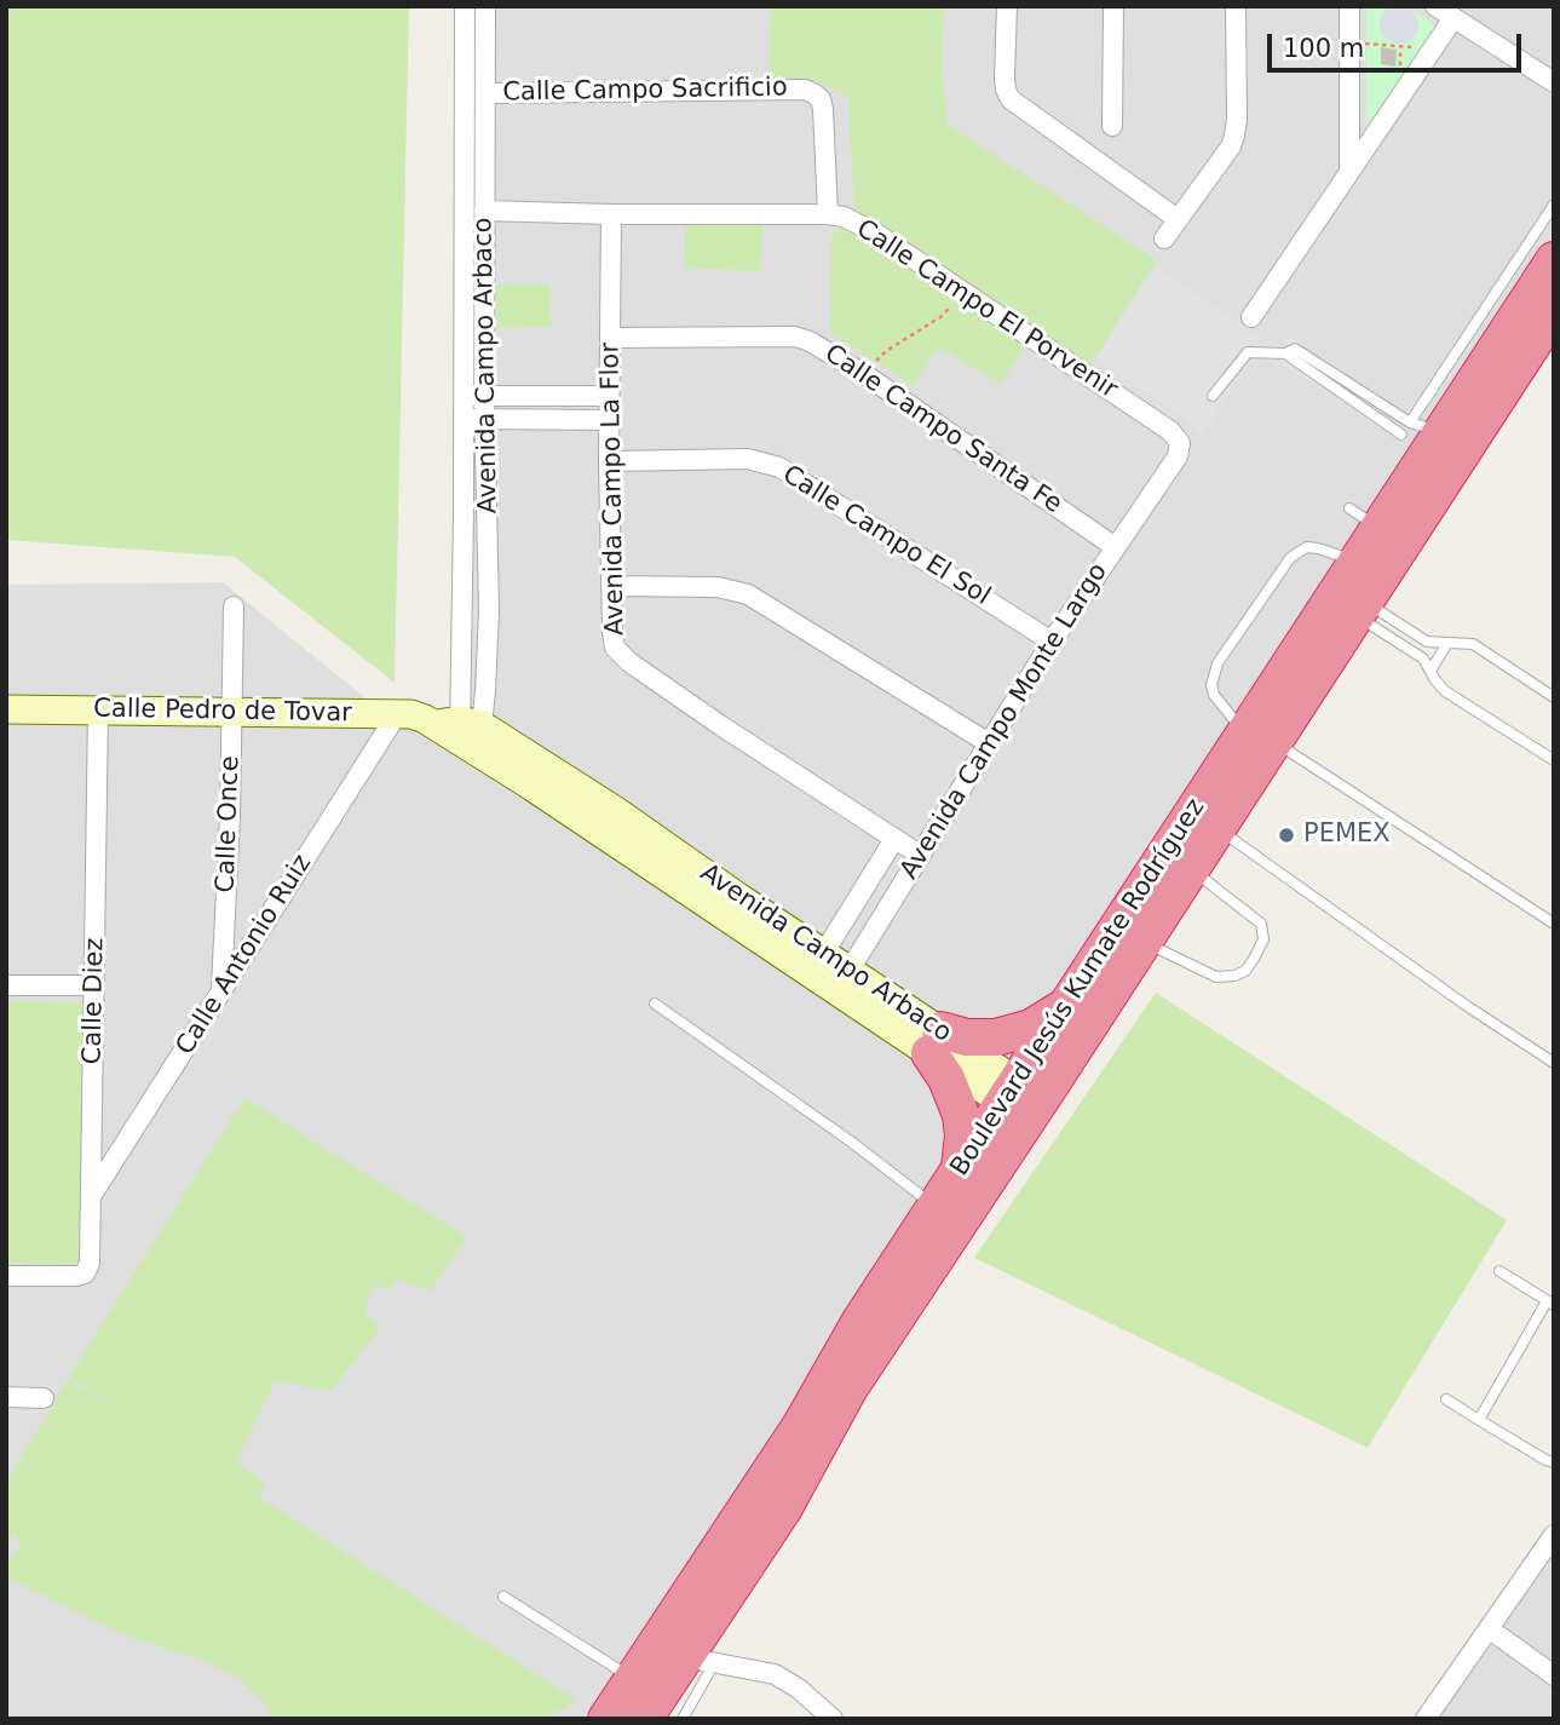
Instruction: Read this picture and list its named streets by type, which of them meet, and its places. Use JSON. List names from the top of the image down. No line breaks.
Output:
{"streets":{"highway":["Boulevard Jesús Kumate Rodríguez"],"street":["Calle Campo Sacrificio","Calle Campo El Porvenir","Avenida Campo Arbaco","Calle Campo Santa Fe","Avenida Campo La Flor","Calle Campo El Sol","Calle Pedro de Tovar","Avenida Campo Monte Largo","Calle Once","Calle Antonio Ruiz","Calle Diez"]},"crossings":[["Calle Campo Sacrificio","Calle Campo El Porvenir"],["Calle Campo Sacrificio","Avenida Campo Arbaco"],["Calle Campo El Porvenir","Avenida Campo Arbaco"],["Calle Campo El Porvenir","Avenida Campo La Flor"],["Calle Campo El Porvenir","Avenida Campo Monte Largo"],["Avenida Campo Arbaco","Calle Pedro de Tovar"],["Avenida Campo Arbaco","Avenida Campo Monte Largo"],["Avenida Campo Arbaco","Boulevard Jesús Kumate Rodríguez"],["Calle Campo Santa Fe","Avenida Campo La Flor"],["Calle Campo Santa Fe","Avenida Campo Monte Largo"],["Avenida Campo La Flor","Calle Campo El Sol"],["Avenida Campo La Flor","Avenida Campo Monte Largo"],["Calle Campo El Sol","Avenida Campo Monte Largo"],["Calle Pedro de Tovar","Calle Once"],["Calle Pedro de Tovar","Calle Antonio Ruiz"],["Calle Pedro de Tovar","Calle Diez"],["Calle Once","Calle Antonio Ruiz"],["Calle Antonio Ruiz","Calle Diez"]],"places":["PEMEX"],"scale_bar":"100 m"}
